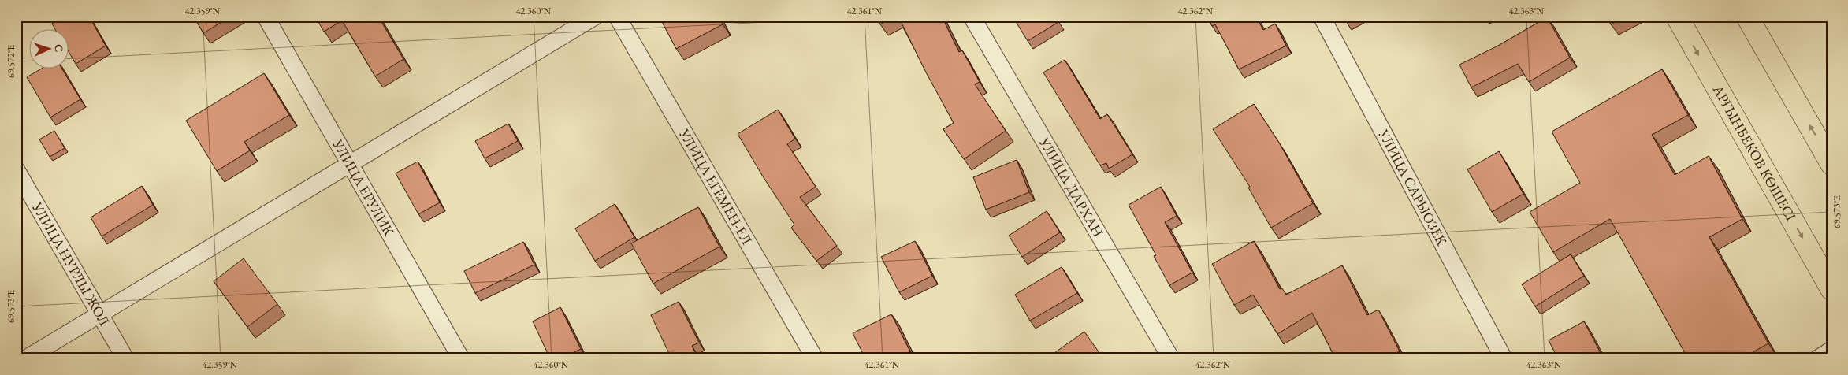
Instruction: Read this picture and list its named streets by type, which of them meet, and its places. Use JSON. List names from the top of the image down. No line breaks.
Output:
{"streets":{"main road":["АРҒЫНБЕКОВ КӨШЕСІ"],"street":["УЛИЦА ЕРУЛИК","УЛИЦА ЕГЕМЕН-ЕЛ","УЛИЦА ДАРХАН","УЛИЦА САРЫОЗЕК","УЛИЦА НУРЛЫ ЖОЛ"]},"north":"right","coordinates":["42.359°N","42.360°N","42.361°N","42.362°N","42.363°N","69.572°E","69.573°E"]}
